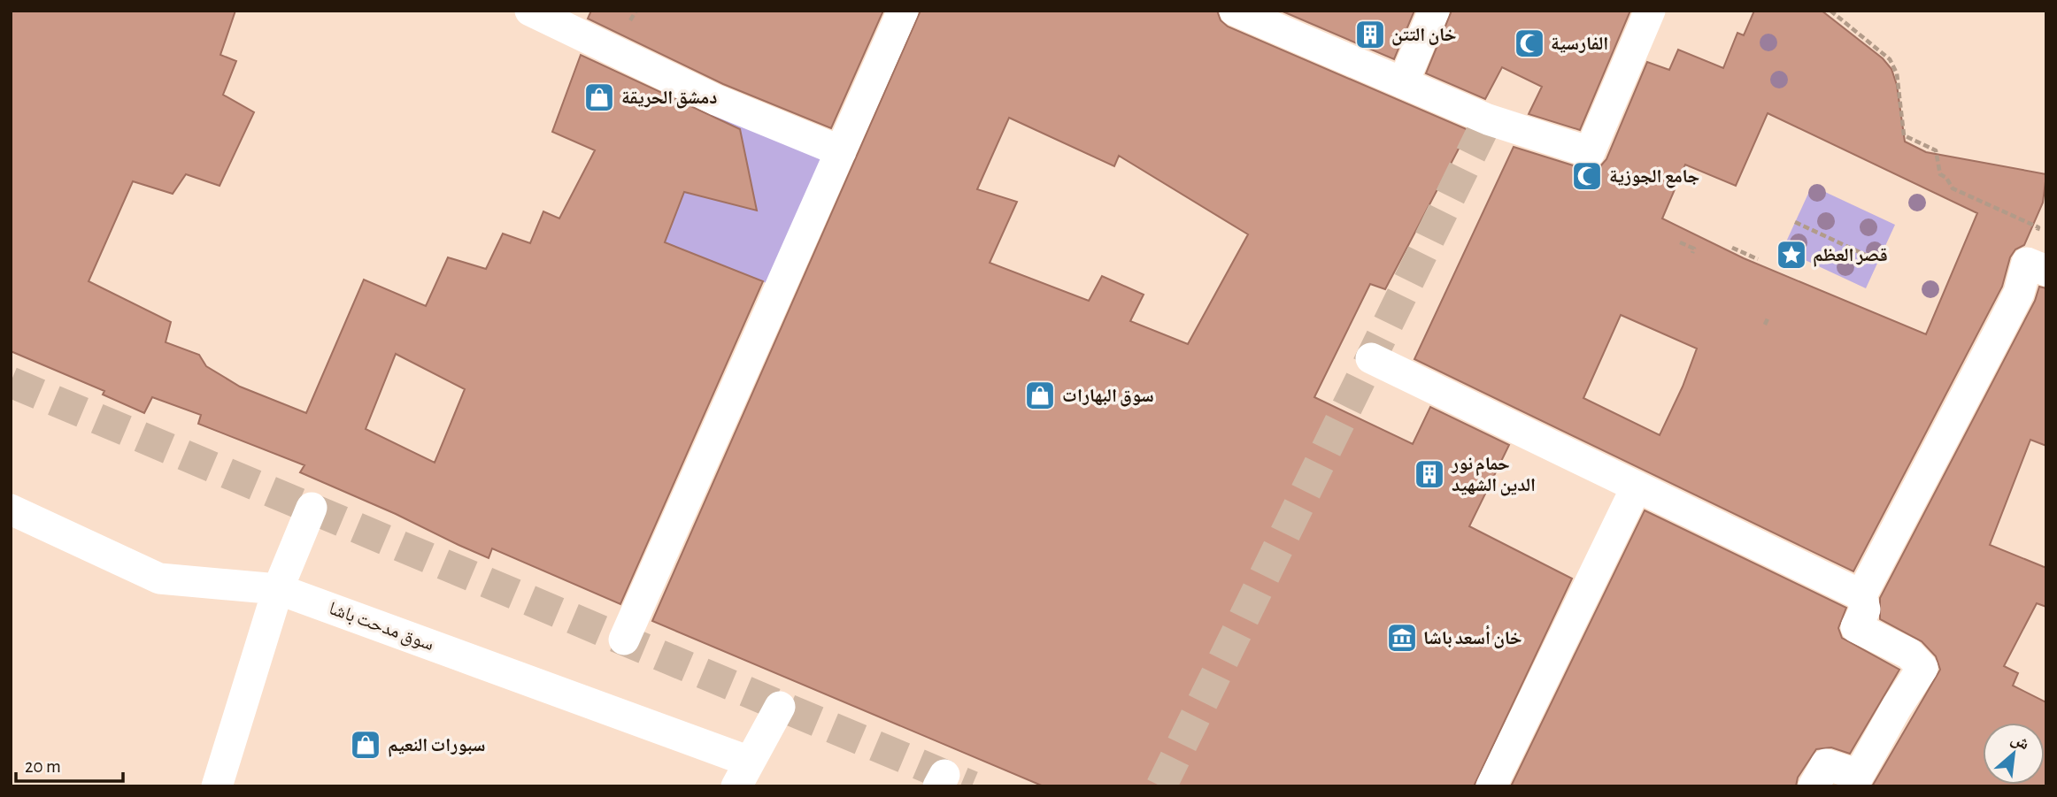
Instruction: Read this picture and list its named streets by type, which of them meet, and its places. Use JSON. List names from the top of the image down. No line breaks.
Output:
{"streets":{"street":["سوق مدحت باشا"]},"places":{"building":["خان التتن","حمام نور الدين الشهيد"],"mosque":["الفارسية","جامع الجوزية"],"shop":["دمشق الحريقة","سوق البهارات","سبورات النعيم"],"place":["قصر العظم"],"museum":["خان أسعد باشا"]},"scale_bar":"20 m","north":"top right"}
